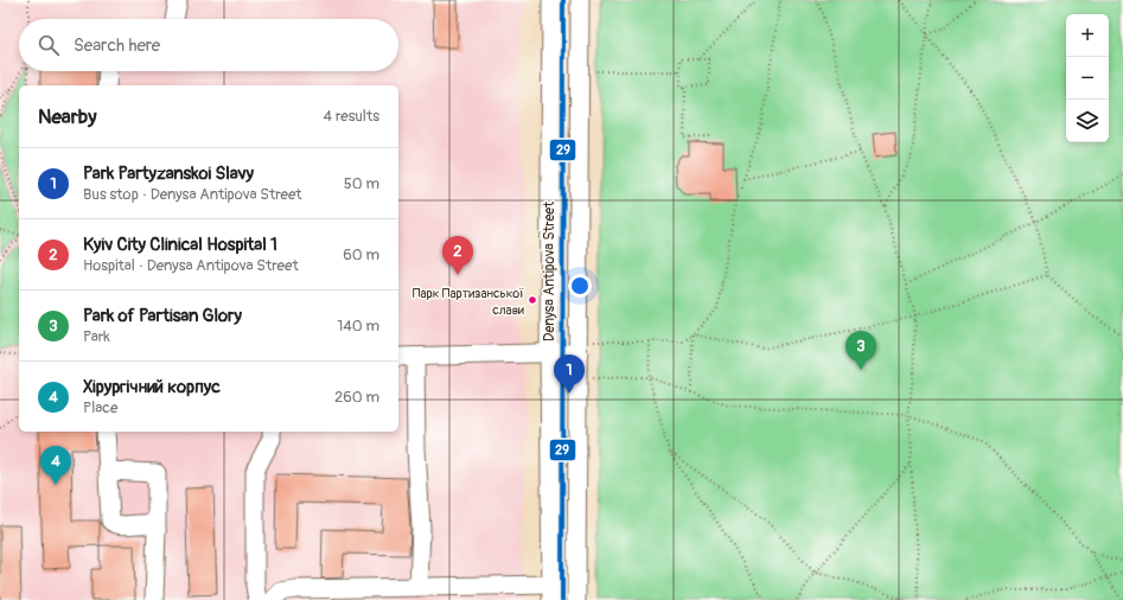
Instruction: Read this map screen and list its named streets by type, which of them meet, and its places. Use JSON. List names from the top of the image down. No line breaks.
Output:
{"streets":{"street":["Denysa Antipova Street"]},"places":["Парк Партизанської слави"],"lines":["transit line 29"],"page":{"map_buttons":["+","−"],"search":"Search here","heading":["Nearby","4 results"],"list":[{"mark":"1","name":"Park Partyzanskoi Slavy","note":"Bus stop · Denysa Antipova Street","value":"50 m"},{"mark":"2","name":"Kyiv City Clinical Hospital 1","note":"Hospital · Denysa Antipova Street","value":"60 m"},{"mark":"3","name":"Park of Partisan Glory","note":"Park","value":"140 m"},{"mark":"4","name":"Хірургічний корпус","note":"Place","value":"260 m"}],"pins":["2","3","1","4"]}}
